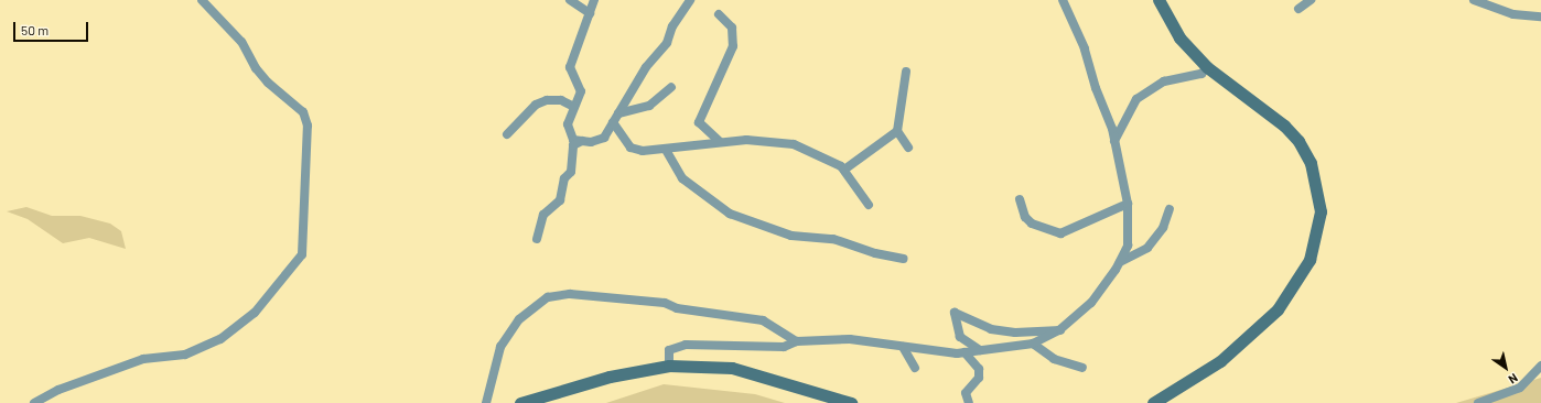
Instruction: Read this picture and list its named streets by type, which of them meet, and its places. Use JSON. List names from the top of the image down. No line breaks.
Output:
{"scale_bar":"50 m","north":"bottom right"}
